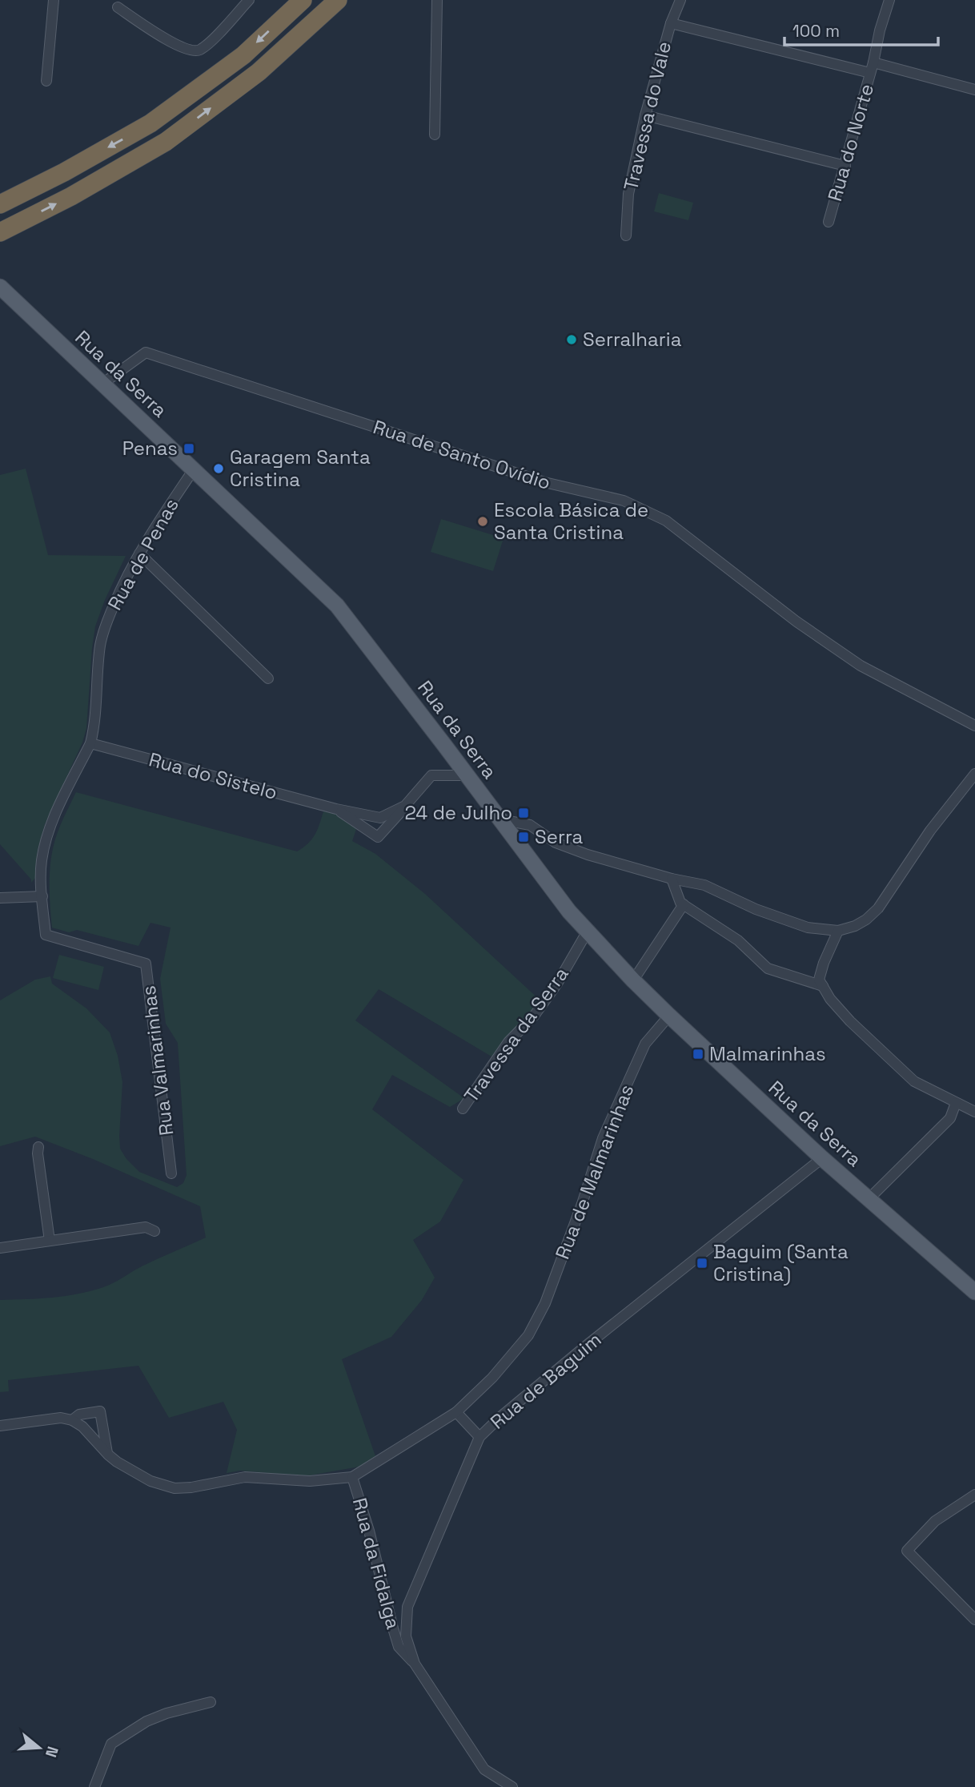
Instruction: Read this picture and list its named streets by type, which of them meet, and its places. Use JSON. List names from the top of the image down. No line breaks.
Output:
{"streets":{"main road":["Rua da Serra"],"street":["Travessa do Vale","Rua do Norte","Rua de Santo Ovídio","Rua de Penas","Rua do Sistelo","Travessa da Serra","Rua Valmarinhas","Rua de Malmarinhas","Rua de Baguim","Rua da Fidalga"]},"crossings":[["Rua da Serra","Rua de Santo Ovídio"],["Rua da Serra","Rua de Penas"],["Rua da Serra","Rua do Sistelo"],["Rua da Serra","Travessa da Serra"],["Rua da Serra","Rua de Malmarinhas"],["Rua da Serra","Rua de Baguim"],["Rua de Penas","Rua do Sistelo"],["Rua de Penas","Rua Valmarinhas"],["Rua de Malmarinhas","Rua da Fidalga"],["Rua de Baguim","Rua da Fidalga"]],"places":{"other":["Serralharia","Garagem Santa Cristina","Escola Básica de Santa Cristina"],"transit":["Penas","24 de Julho","Serra","Malmarinhas","Baguim (Santa Cristina)"]},"scale_bar":"100 m","north":"right"}
